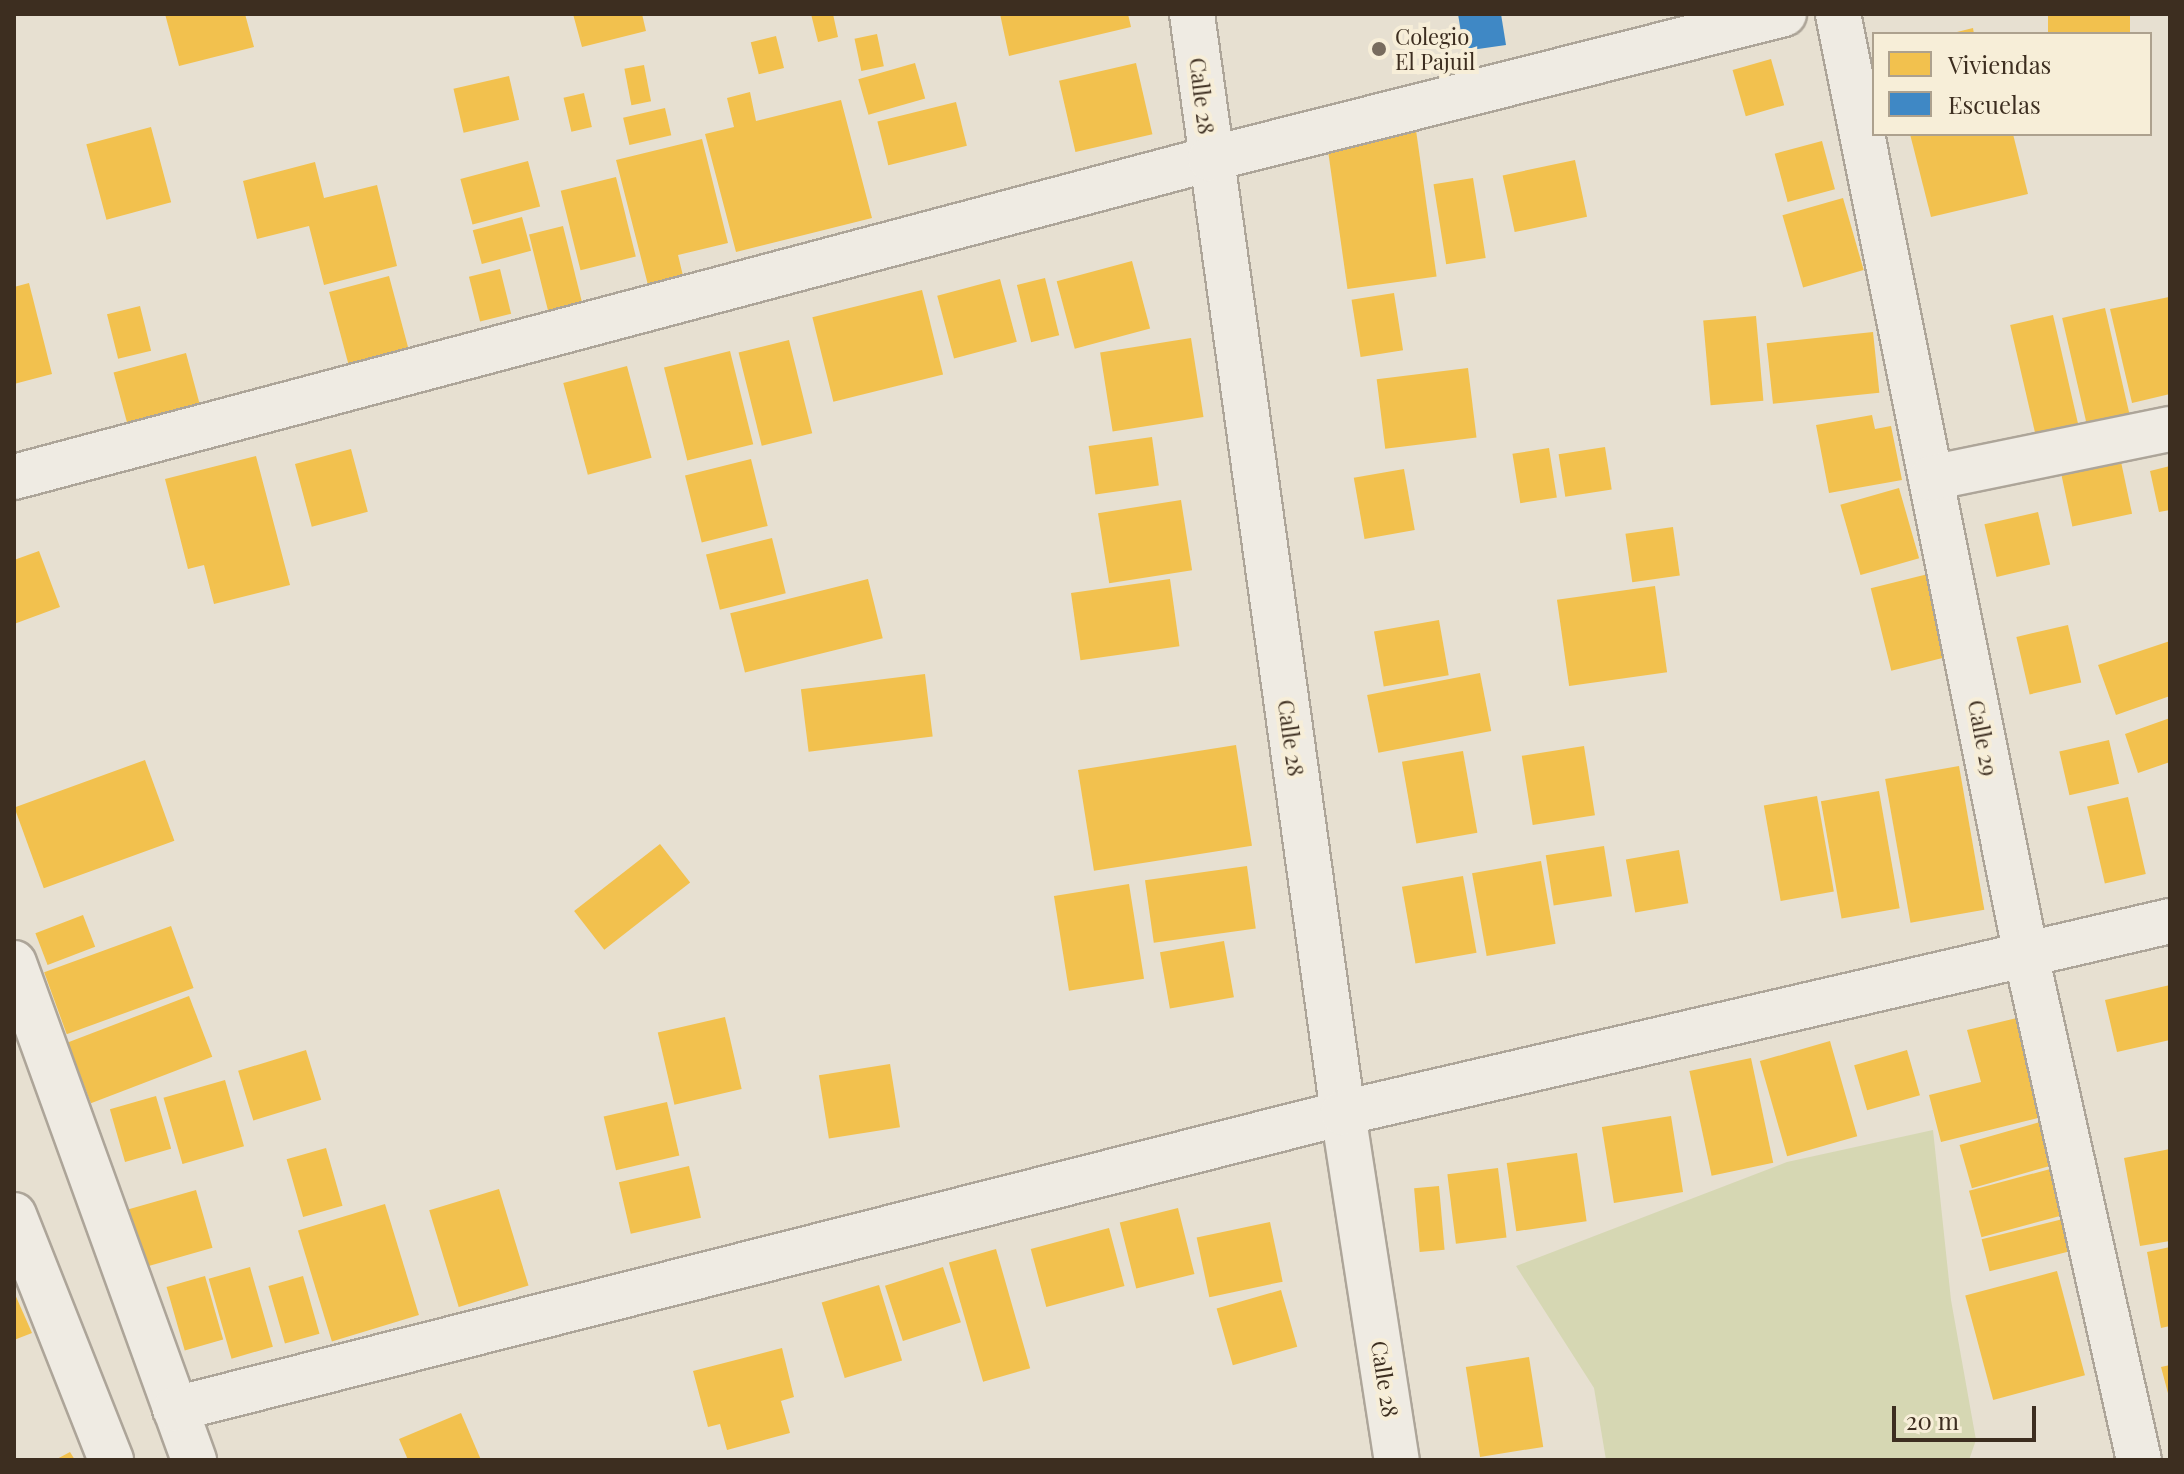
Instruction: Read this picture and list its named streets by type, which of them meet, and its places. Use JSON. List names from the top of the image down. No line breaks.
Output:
{"streets":{"street":["Calle 28","Calle 29"]},"places":["Colegio El Pajuil"],"legend":["Viviendas","Escuelas"],"scale_bar":"20 m"}
